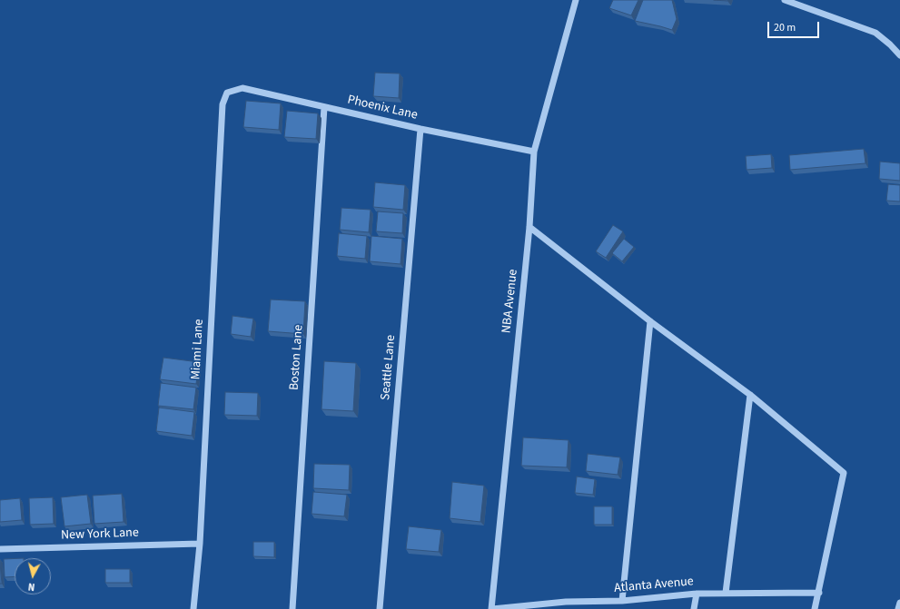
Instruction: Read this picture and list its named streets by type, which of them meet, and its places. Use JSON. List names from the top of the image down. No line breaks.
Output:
{"streets":{"street":["Phoenix Lane","NBA Avenue","Miami Lane","Boston Lane","Seattle Lane","New York Lane","Atlanta Avenue"]},"crossings":[["Phoenix Lane","NBA Avenue"],["Phoenix Lane","Miami Lane"],["Phoenix Lane","Boston Lane"],["Phoenix Lane","Seattle Lane"],["NBA Avenue","Atlanta Avenue"],["Miami Lane","New York Lane"]],"scale_bar":"20 m","north":"bottom"}
